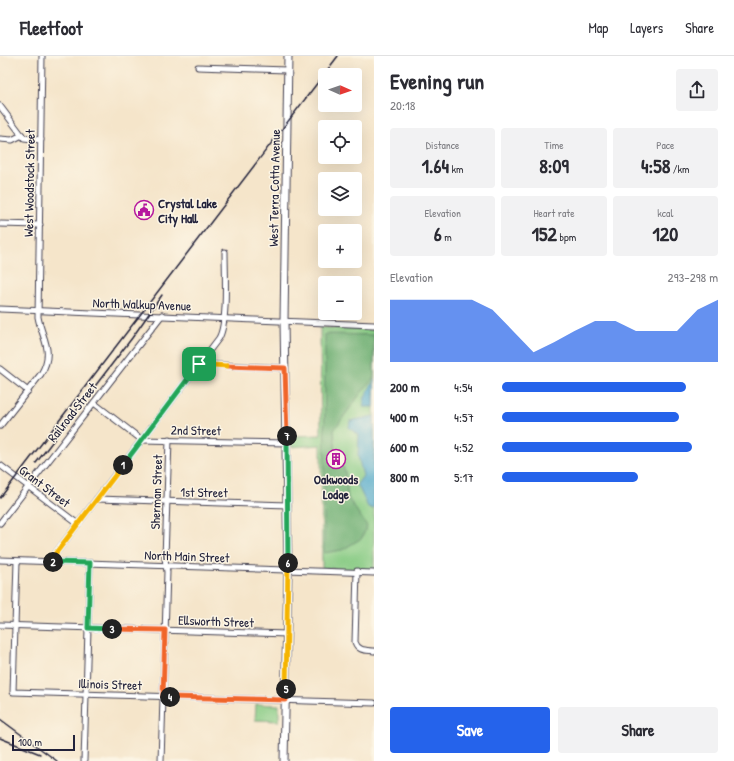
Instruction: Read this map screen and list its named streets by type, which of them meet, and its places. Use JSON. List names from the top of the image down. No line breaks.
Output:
{"streets":{"main road":["West Terra Cotta Avenue"],"street":["West Woodstock Street","North Walkup Avenue","Railroad Street","2nd Street","Grant Street","Sherman Street","1st Street","North Main Street","Ellsworth Street","Illinois Street"]},"crossings":[["West Woodstock Street","North Walkup Avenue"],["West Terra Cotta Avenue","North Walkup Avenue"],["West Terra Cotta Avenue","2nd Street"],["West Terra Cotta Avenue","1st Street"],["West Terra Cotta Avenue","North Main Street"],["West Terra Cotta Avenue","Ellsworth Street"],["West Terra Cotta Avenue","Illinois Street"],["North Walkup Avenue","Railroad Street"],["Railroad Street","Grant Street"],["2nd Street","Sherman Street"],["Sherman Street","1st Street"],["Sherman Street","North Main Street"],["Sherman Street","Ellsworth Street"],["Sherman Street","Illinois Street"],["Ellsworth Street","Illinois Street"]],"places":{"public building":["Crystal Lake City Hall"],"building":["Oakwoods Lodge"]},"scale_bar":"100 m","north":"right","page":{"header":"Fleetfoot","nav":["Map","Layers","Share"],"heading":["Evening run","20:18"],"map_buttons":["+","−"],"stats":[["Distance","1.64 km"],["Time","8:09"],["Pace","4:58 /km"],["Elevation","6 m"],["Heart rate","152 bpm"],["kcal","120"]],"chart":["Elevation","293–298 m"],"list":[{"name":"200 m","note":"4:54"},{"name":"400 m","note":"4:57"},{"name":"600 m","note":"4:52"},{"name":"800 m","note":"5:17"}],"pins":["7","1","2","6","3","5","4"],"buttons":["Save","Share"],"scale":"100 m"}}
